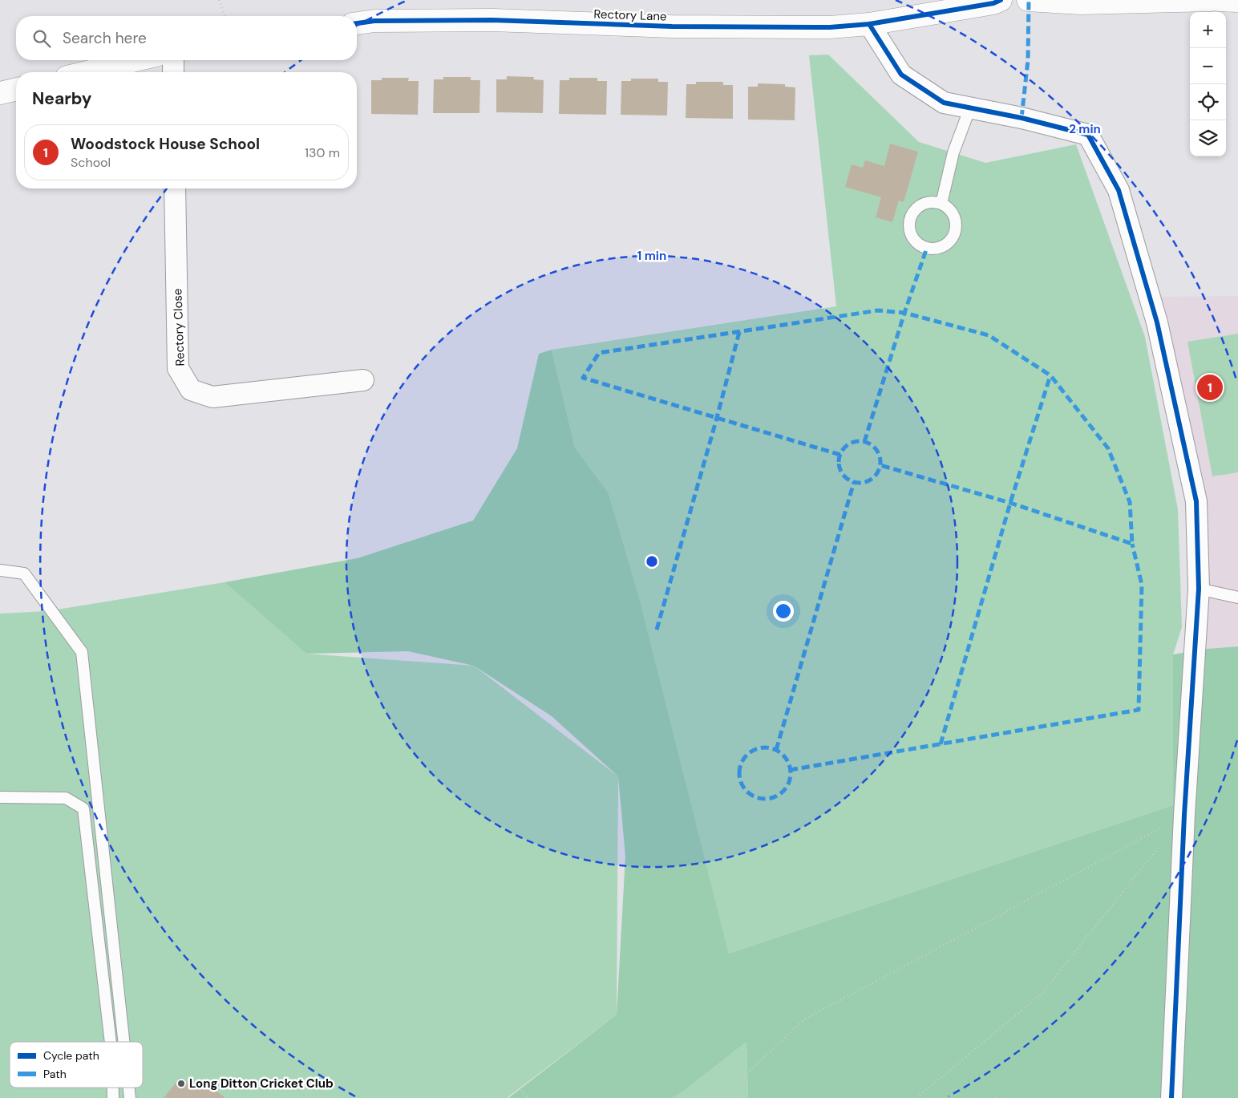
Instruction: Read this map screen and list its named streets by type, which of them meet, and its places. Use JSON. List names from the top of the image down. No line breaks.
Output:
{"streets":{"street":["Rectory Lane","Rectory Close"]},"places":["Long Ditton Cricket Club"],"legend":["Cycle path","Path"],"page":{"map_buttons":["+","−"],"search":"Search here","heading":"Nearby","list":[{"mark":"1","name":"Woodstock House School","note":"School","value":"130 m"}],"pins":"1"},"rings":["2 min","1 min"]}
